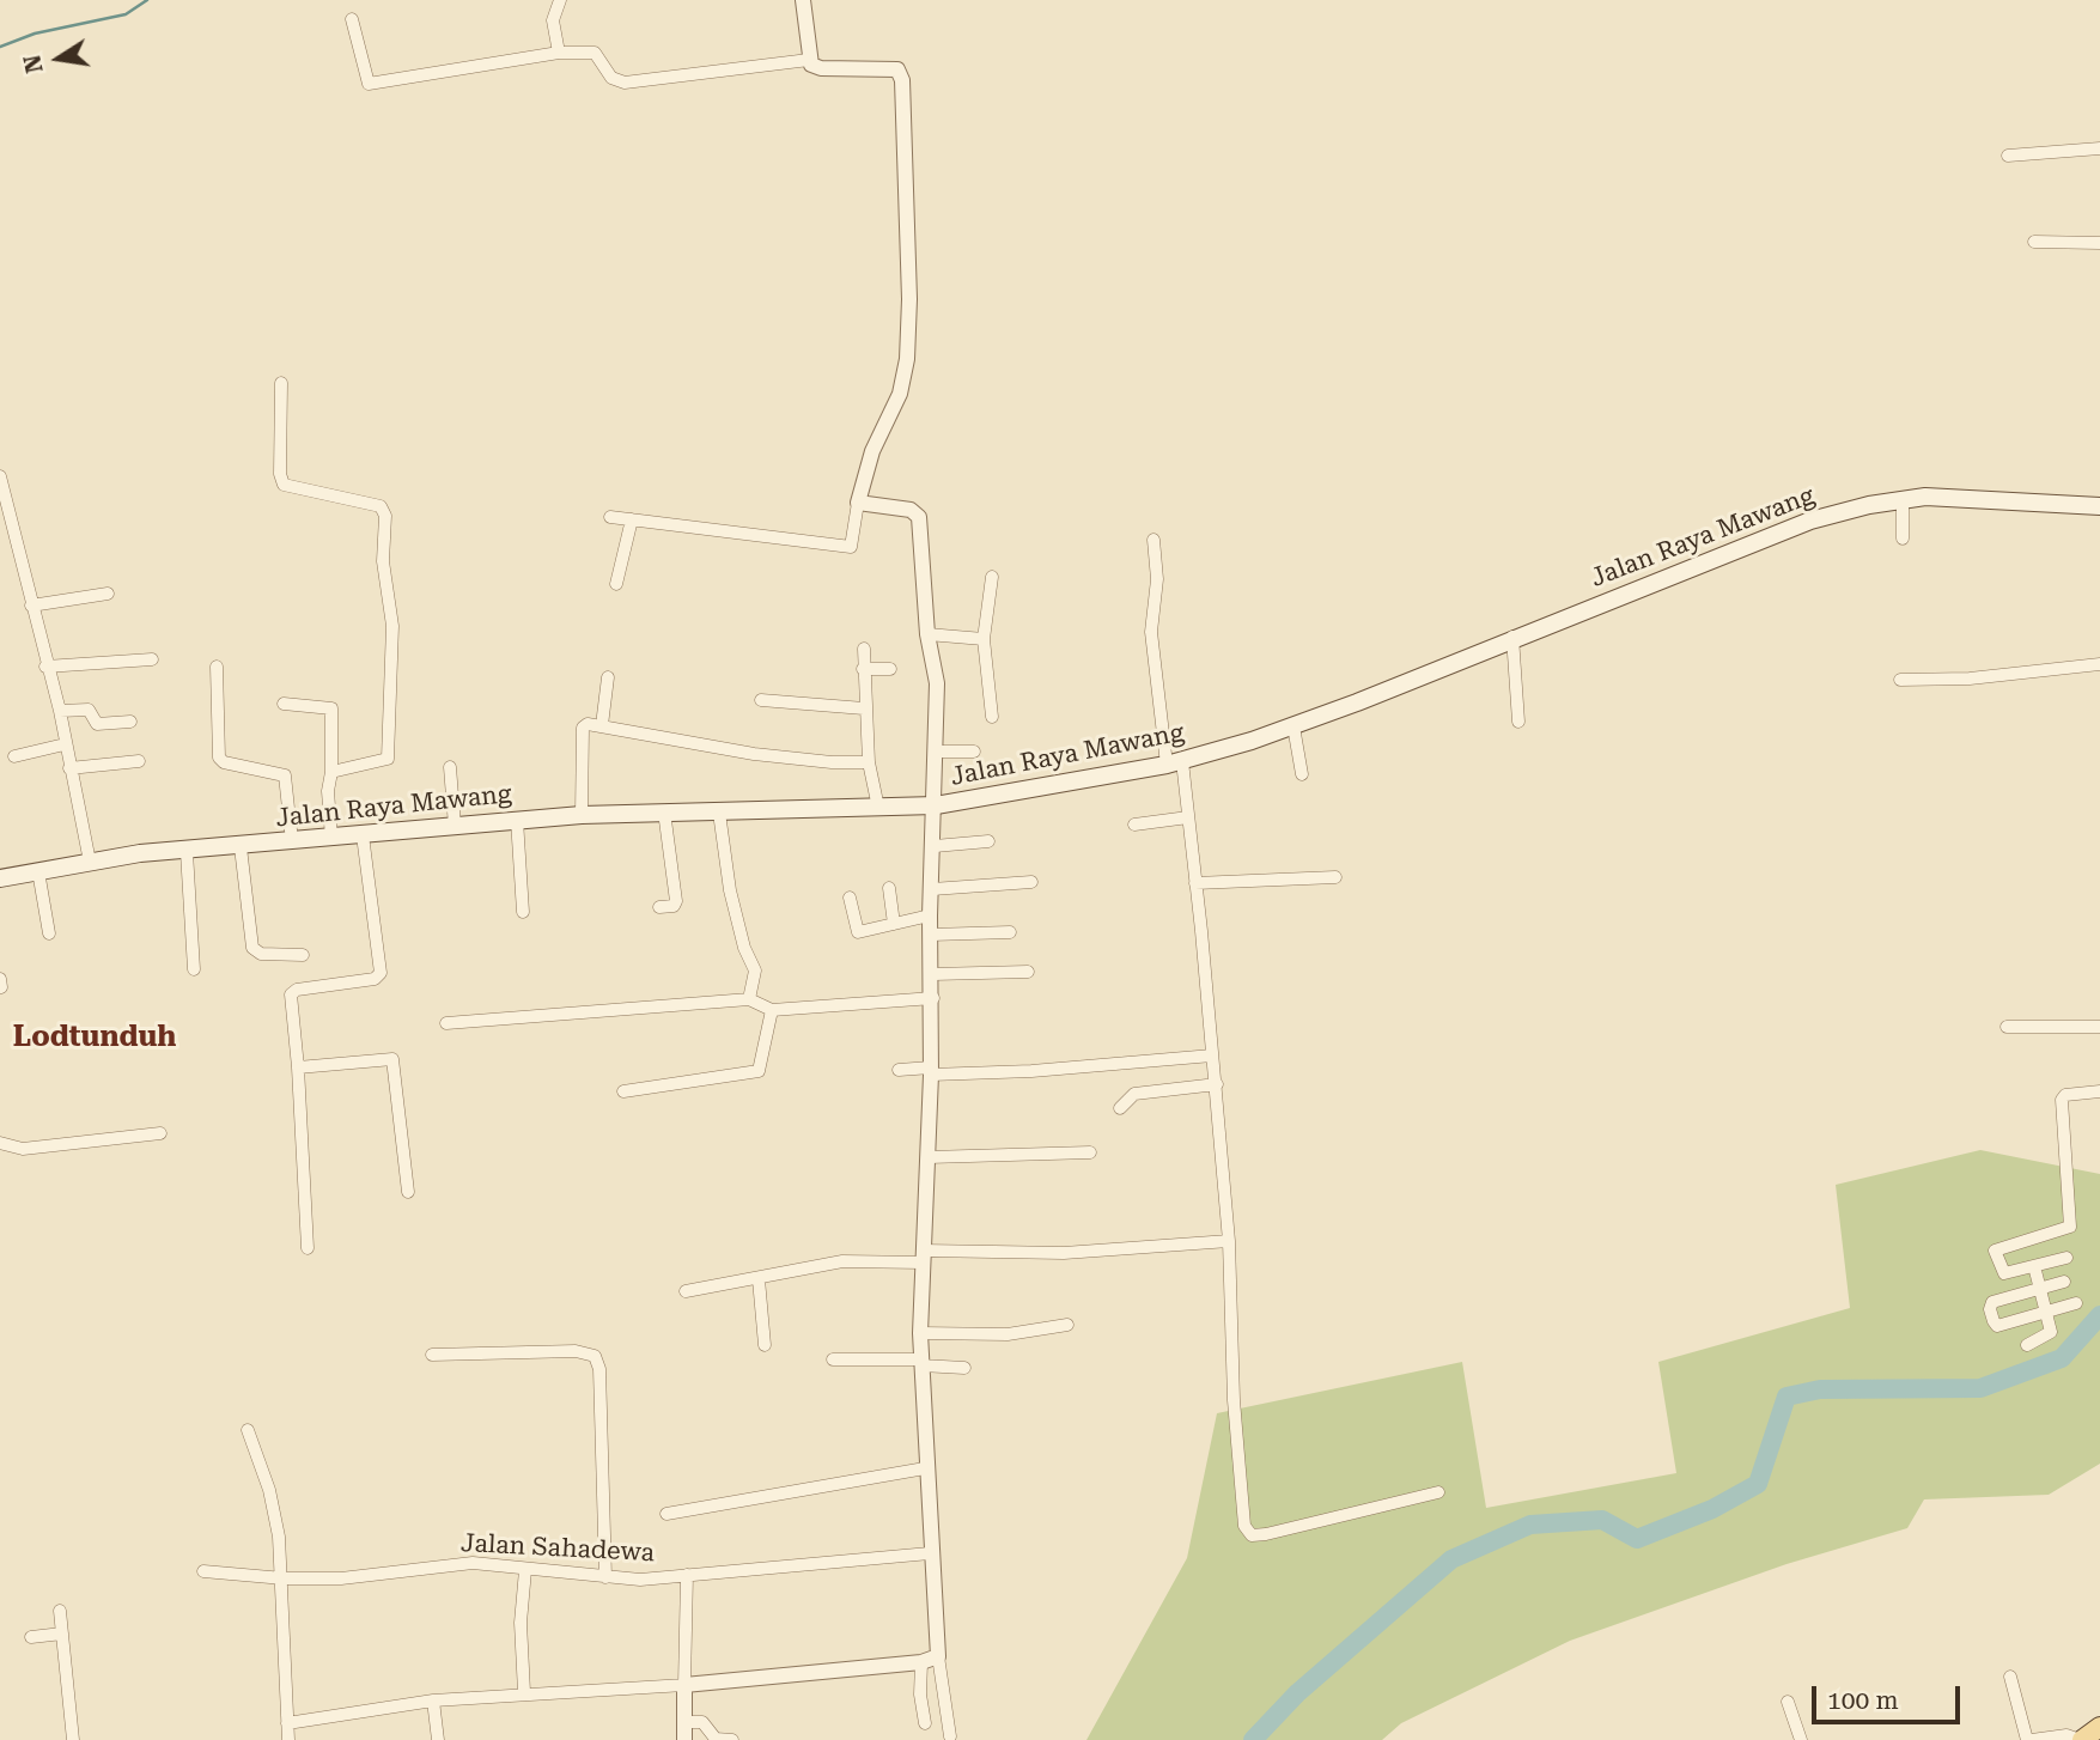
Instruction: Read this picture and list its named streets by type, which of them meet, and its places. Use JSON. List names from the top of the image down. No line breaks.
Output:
{"streets":{"main road":["Jalan Raya Mawang"],"street":["Jalan Sahadewa"]},"districts":["Lodtunduh"],"scale_bar":"100 m","north":"left"}
